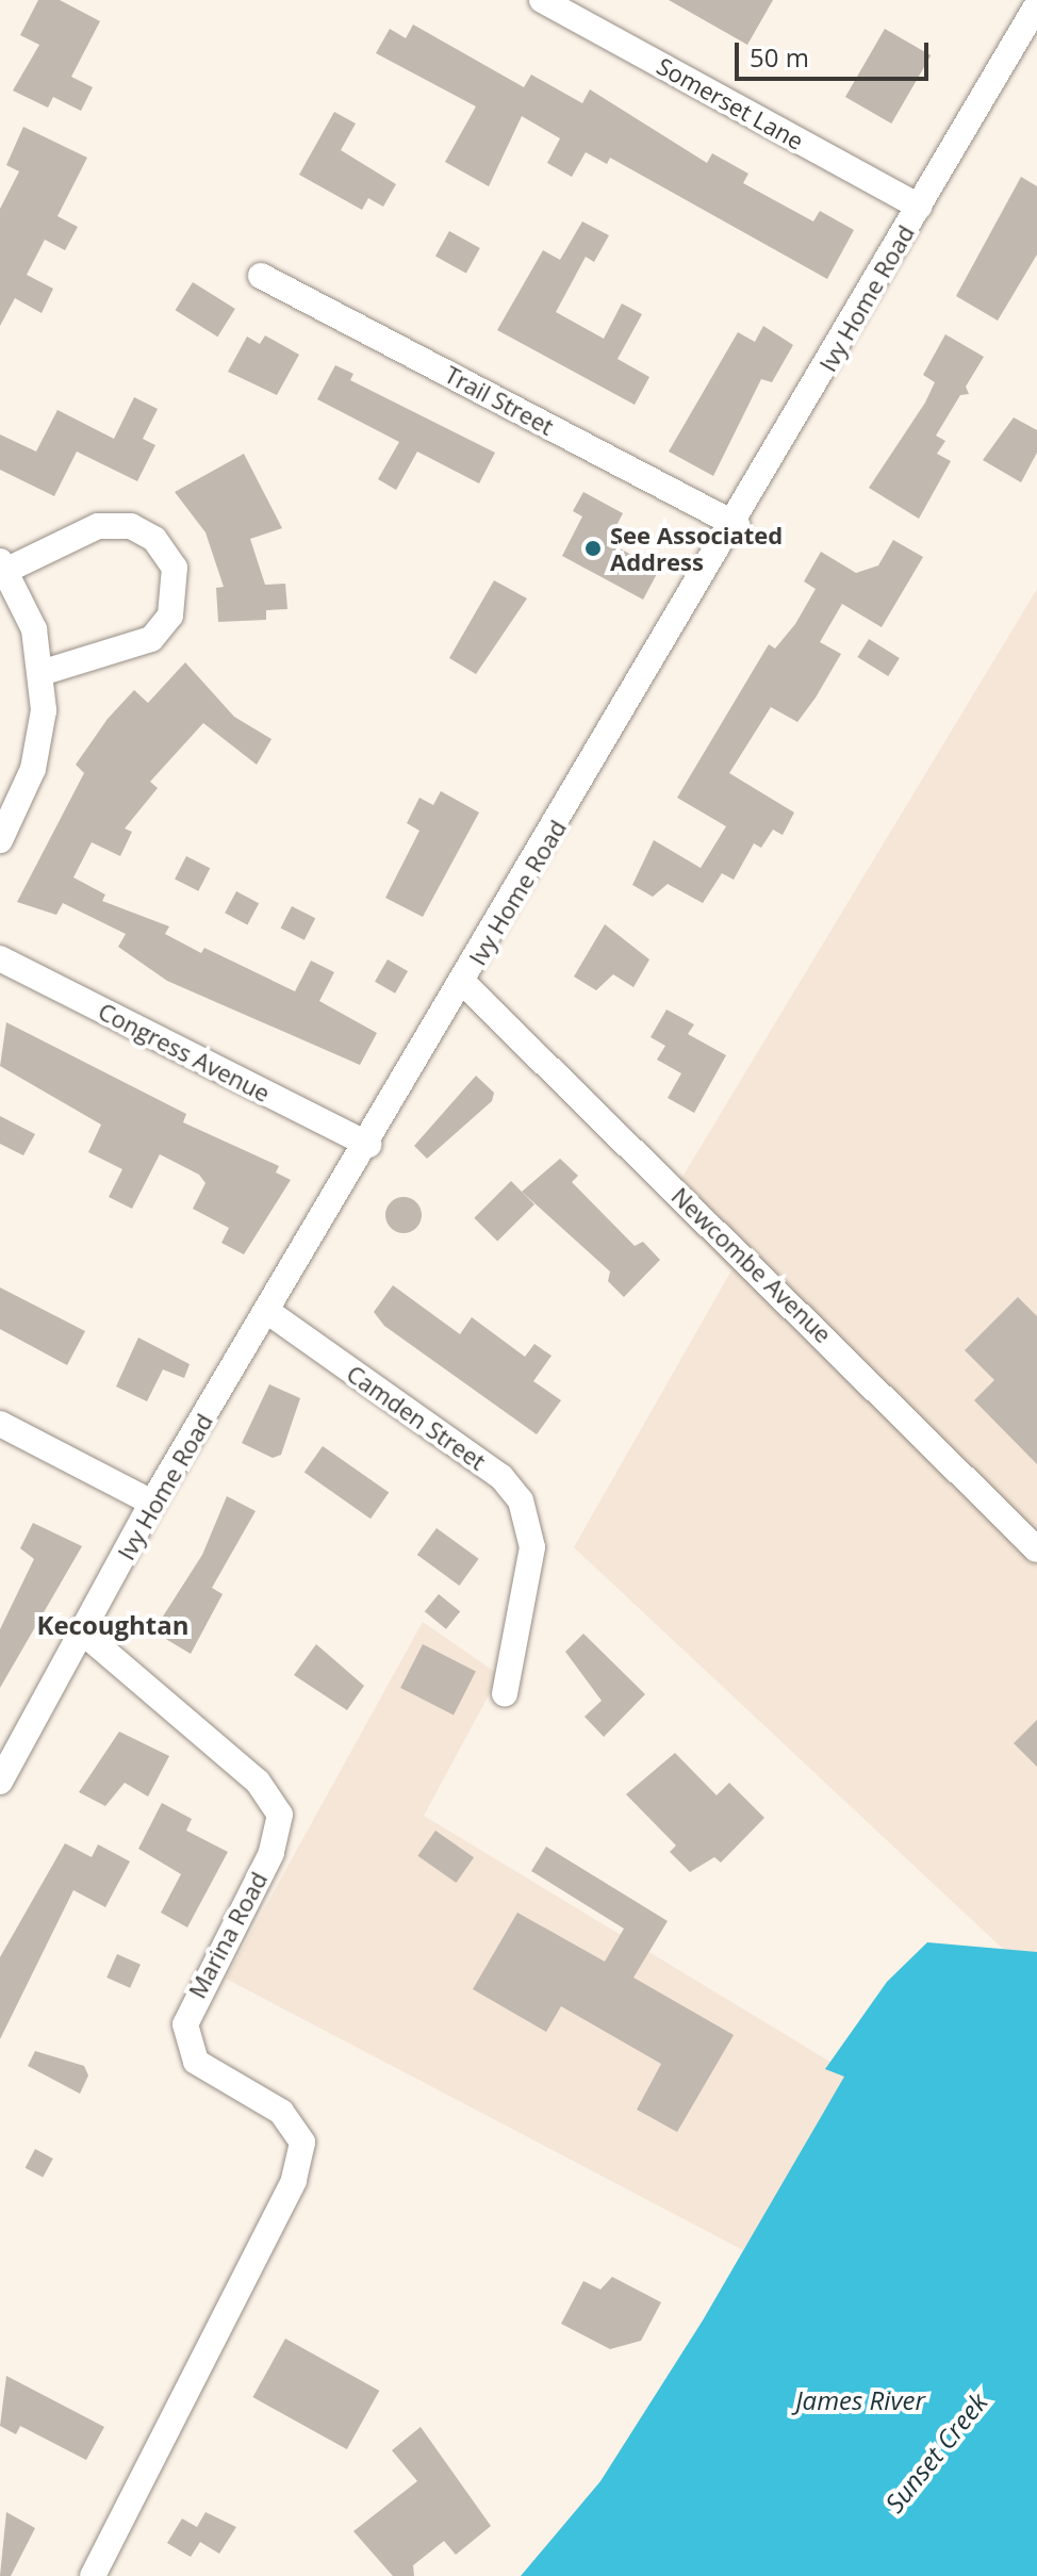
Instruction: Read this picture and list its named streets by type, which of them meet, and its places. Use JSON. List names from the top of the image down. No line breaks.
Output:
{"streets":{"street":["Somerset Lane","Ivy Home Road","Trail Street","Congress Avenue","Newcombe Avenue","Camden Street","Marina Road"]},"crossings":[["Somerset Lane","Ivy Home Road"],["Ivy Home Road","Trail Street"],["Ivy Home Road","Congress Avenue"],["Ivy Home Road","Newcombe Avenue"],["Ivy Home Road","Camden Street"],["Ivy Home Road","Marina Road"]],"districts":["Kecoughtan"],"water":["James River","Sunset Creek"],"places":["See Associated Address"],"scale_bar":"50 m"}
